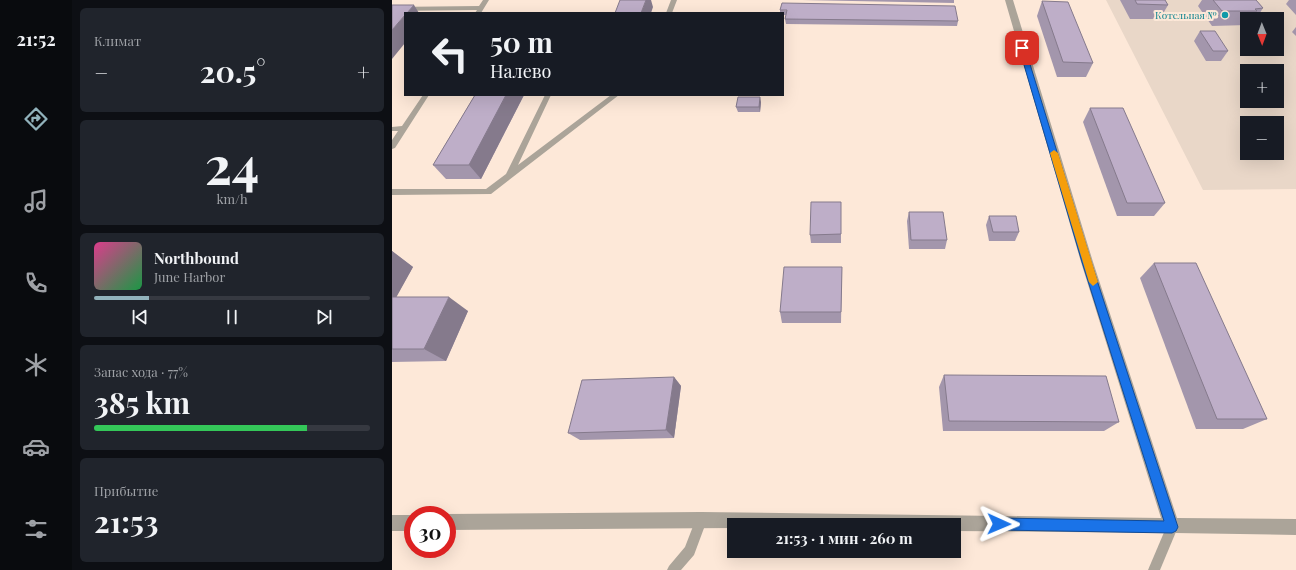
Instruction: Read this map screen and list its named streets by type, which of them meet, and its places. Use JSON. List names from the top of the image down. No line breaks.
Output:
{"places":["Котельная №"],"north":"bottom","page":{"tabs":"21:52","tile":["Климат",["24","km/h"],["Запас хода · 77%","385 km"],["Прибытие","21:53"]],"map_buttons":["+","−"],"turn":["50 m","Налево"],"heat":["−","20.5°","+"],"song":["Northbound","June Harbor"],"limit":"30","trip":"21:53 · 1 мин · 260 m"}}
